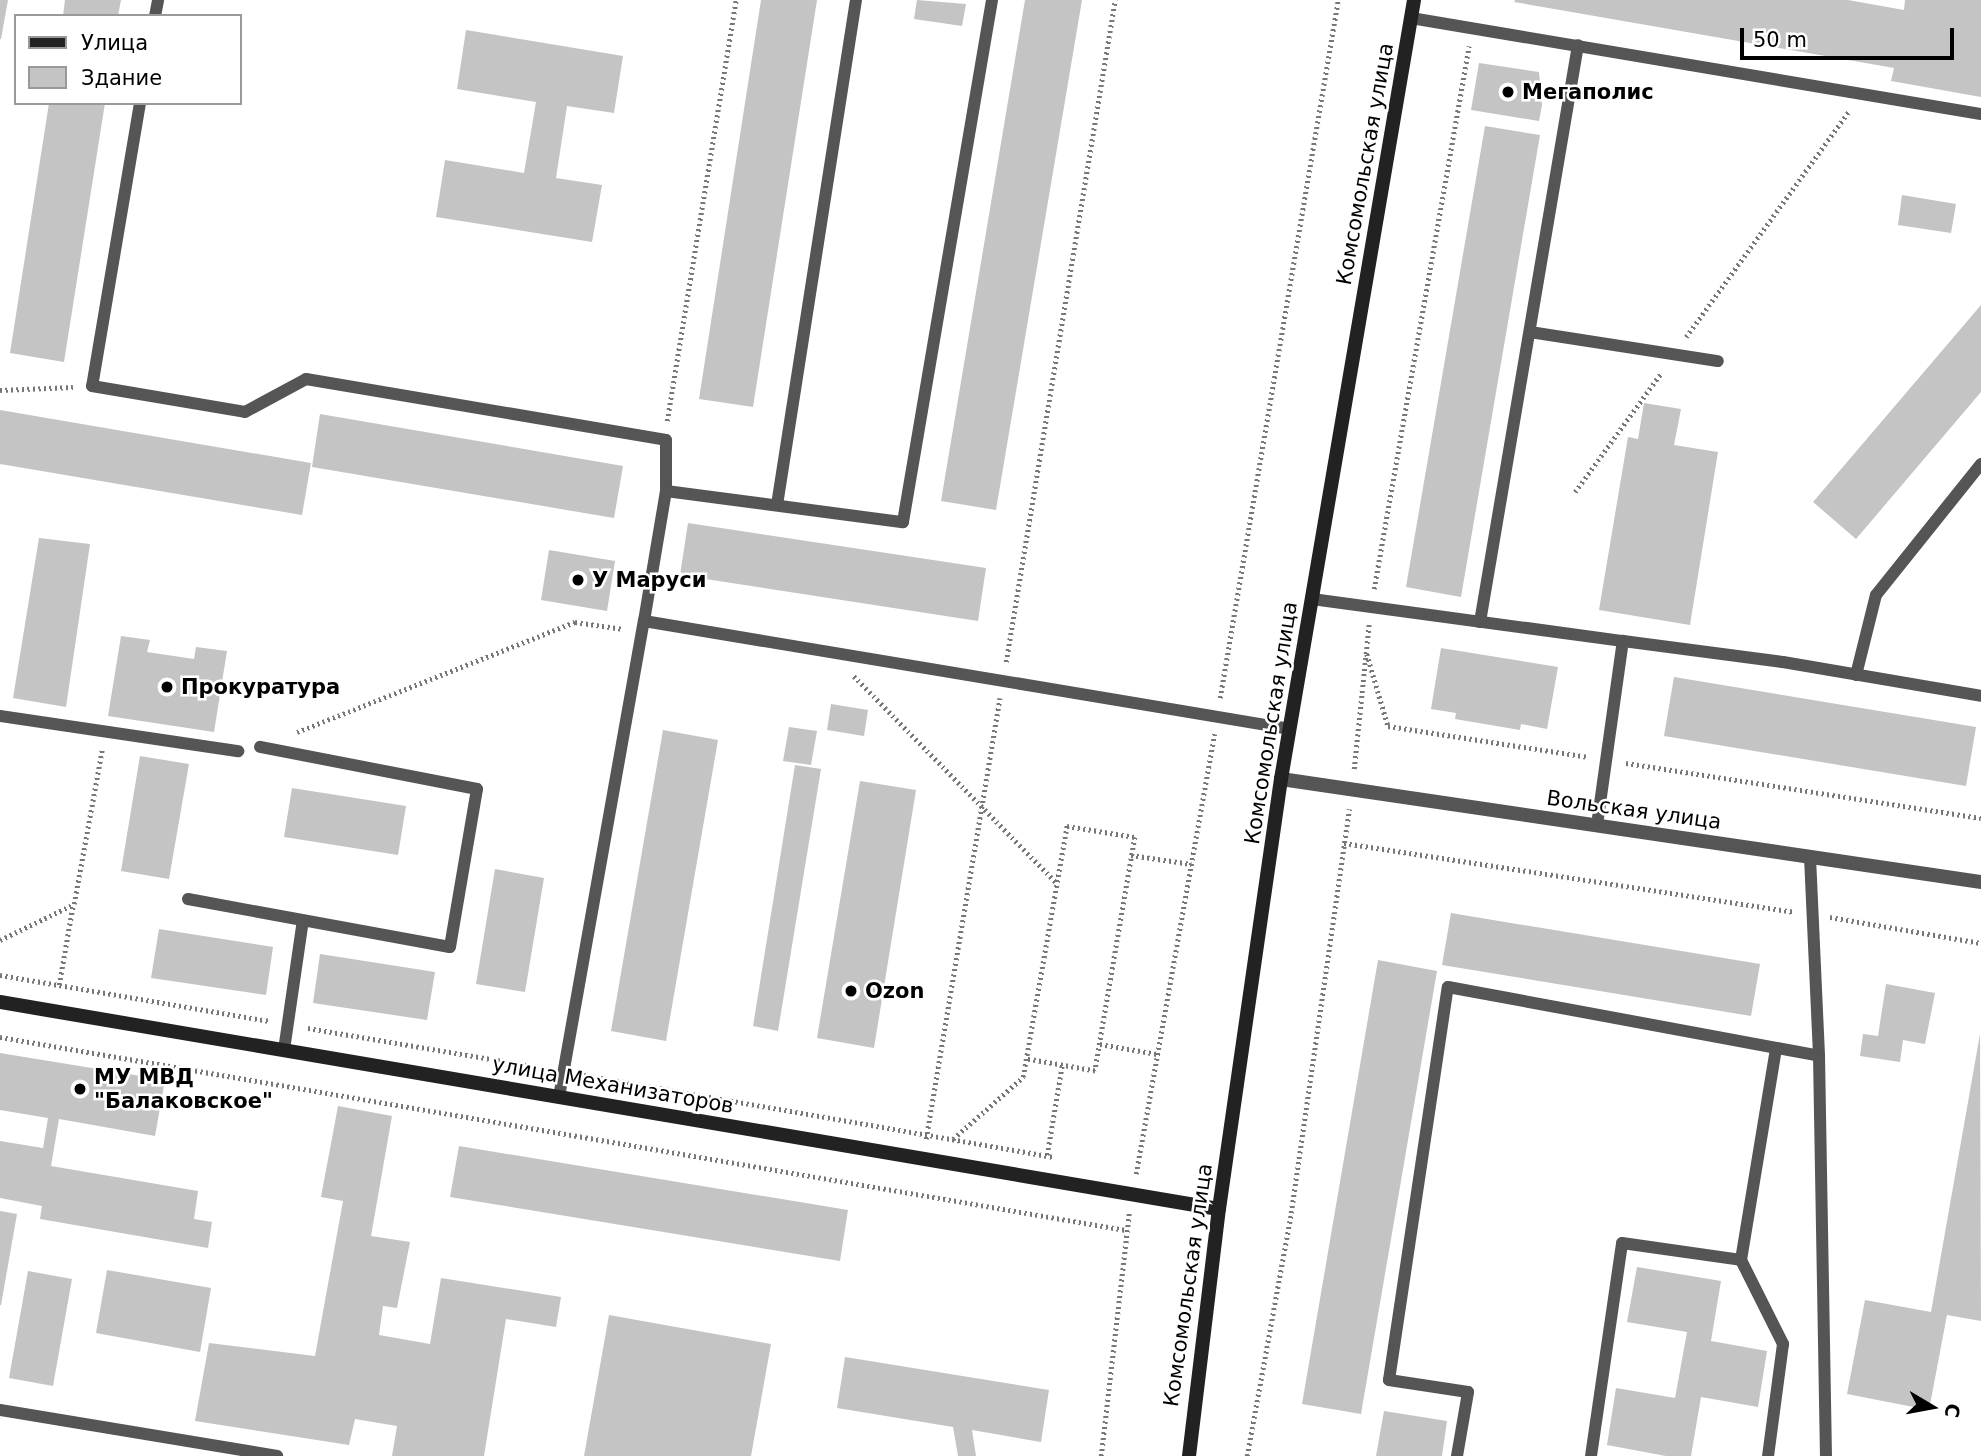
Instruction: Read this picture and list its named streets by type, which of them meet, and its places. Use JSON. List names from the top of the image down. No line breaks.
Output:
{"streets":{"main road":["Комсомольская улица","улица Механизаторов"],"street":["Вольская улица"]},"crossings":[["Комсомольская улица","Вольская улица"],["Комсомольская улица","улица Механизаторов"]],"places":["Мегаполис","У Маруси","Прокуратура","Ozon","МУ МВД \"Балаковское\""],"legend":["Улица","Здание"],"scale_bar":"50 m","north":"right"}
